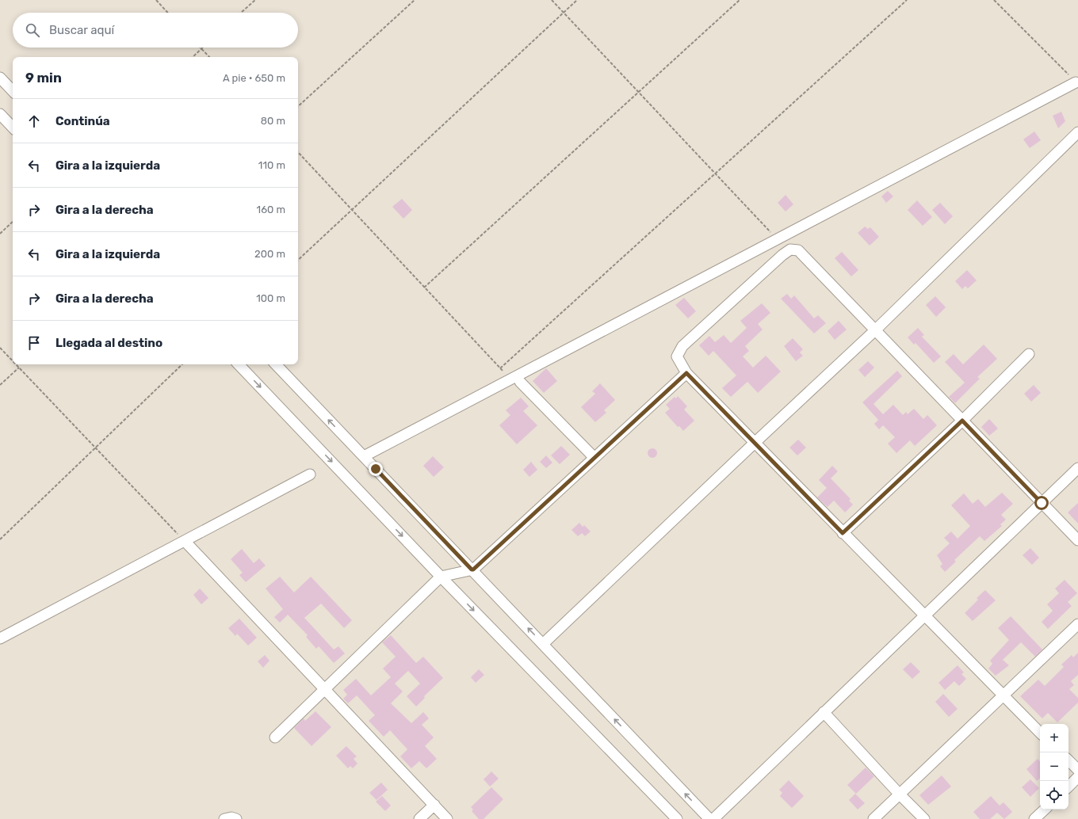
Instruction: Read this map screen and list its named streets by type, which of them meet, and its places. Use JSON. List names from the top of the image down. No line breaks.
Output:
{"page":{"search":"Buscar aquí","heading":["9 min","A pie · 650 m"],"list":[["Continúa","80 m"],["Gira a la izquierda","110 m"],["Gira a la derecha","160 m"],["Gira a la izquierda","200 m"],["Gira a la derecha","100 m"],"Llegada al destino"],"map_buttons":["+","−"]}}
